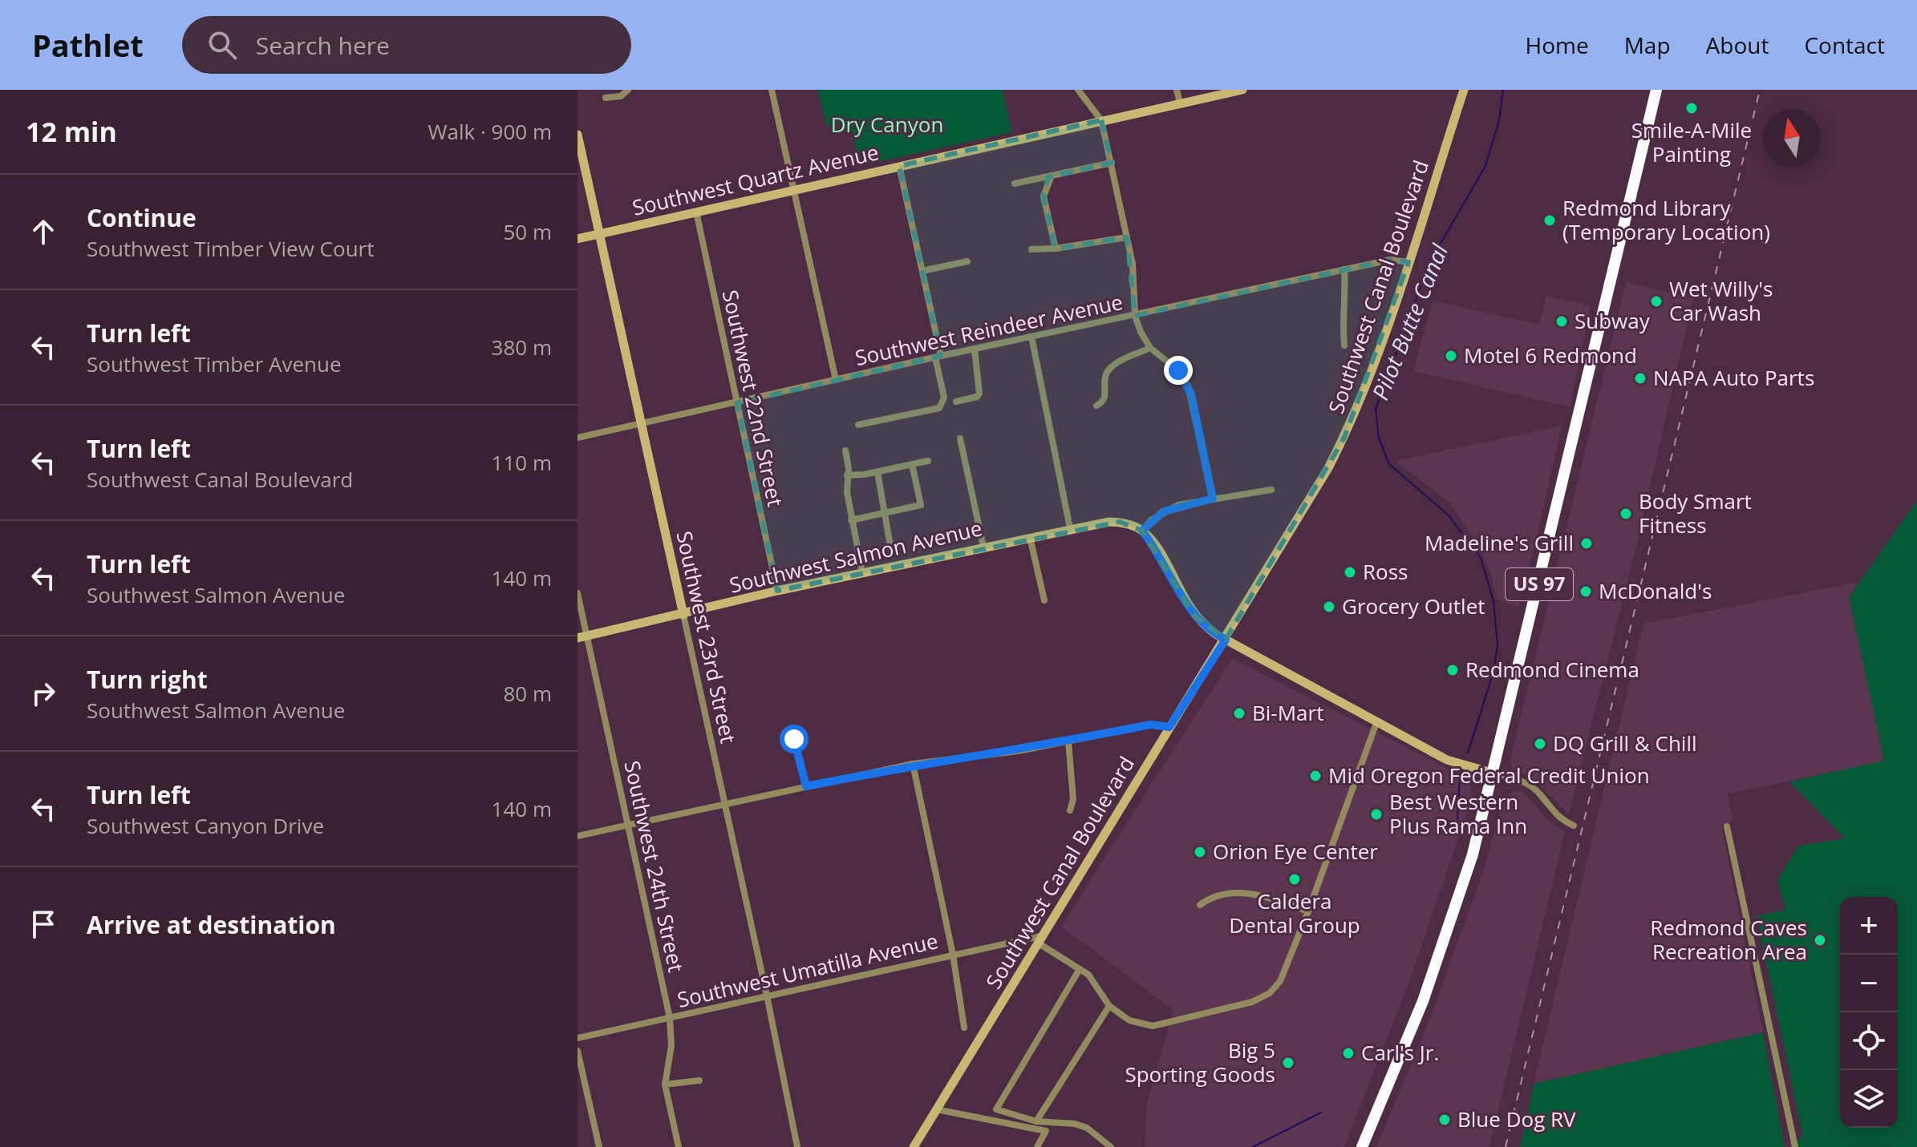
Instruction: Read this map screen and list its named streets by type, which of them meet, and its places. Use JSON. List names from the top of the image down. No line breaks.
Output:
{"streets":{"highway":["US 97"],"main road":["Southwest Quartz Avenue","Southwest Canal Boulevard","Southwest Salmon Avenue","Southwest 23rd Street"],"street":["Southwest Reindeer Avenue","Southwest 22nd Street","Southwest 24th Street","Southwest Umatilla Avenue"]},"crossings":[["Southwest Quartz Avenue","Southwest 22nd Street"],["Southwest Quartz Avenue","Southwest 23rd Street"],["Southwest Canal Boulevard","Southwest Reindeer Avenue"],["Southwest Canal Boulevard","Southwest Umatilla Avenue"],["Southwest Reindeer Avenue","Southwest 22nd Street"],["Southwest Reindeer Avenue","Southwest 23rd Street"],["Southwest 22nd Street","Southwest Salmon Avenue"],["Southwest Salmon Avenue","Southwest 23rd Street"],["Southwest Salmon Avenue","Southwest 24th Street"],["Southwest 23rd Street","Southwest Umatilla Avenue"],["Southwest 24th Street","Southwest Umatilla Avenue"]],"water":["Pilot Butte Canal"],"parks":["Dry Canyon"],"places":["Smile-A-Mile Painting","Redmond Library (Temporary Location)","Wet Willy's Car Wash","Subway","Motel 6 Redmond","NAPA Auto Parts","Body Smart Fitness","Madeline's Grill","Ross","McDonald's","Grocery Outlet","Redmond Cinema","Bi-Mart","DQ Grill & Chill","Mid Oregon Federal Credit Union","Best Western Plus Rama Inn","Orion Eye Center","Caldera Dental Group","Redmond Caves Recreation Area","Carl's Jr.","Big 5 Sporting Goods","Blue Dog RV"],"north":"top","page":{"header":"Pathlet","search":"Search here","nav":["Home","Map","About","Contact"],"heading":["12 min","Walk · 900 m"],"list":[["Continue","Southwest Timber View Court","50 m"],["Turn left","Southwest Timber Avenue","380 m"],["Turn left","Southwest Canal Boulevard","110 m"],["Turn left","Southwest Salmon Avenue","140 m"],["Turn right","Southwest Salmon Avenue","80 m"],["Turn left","Southwest Canyon Drive","140 m"],"Arrive at destination"],"map_buttons":["+","−"]}}
